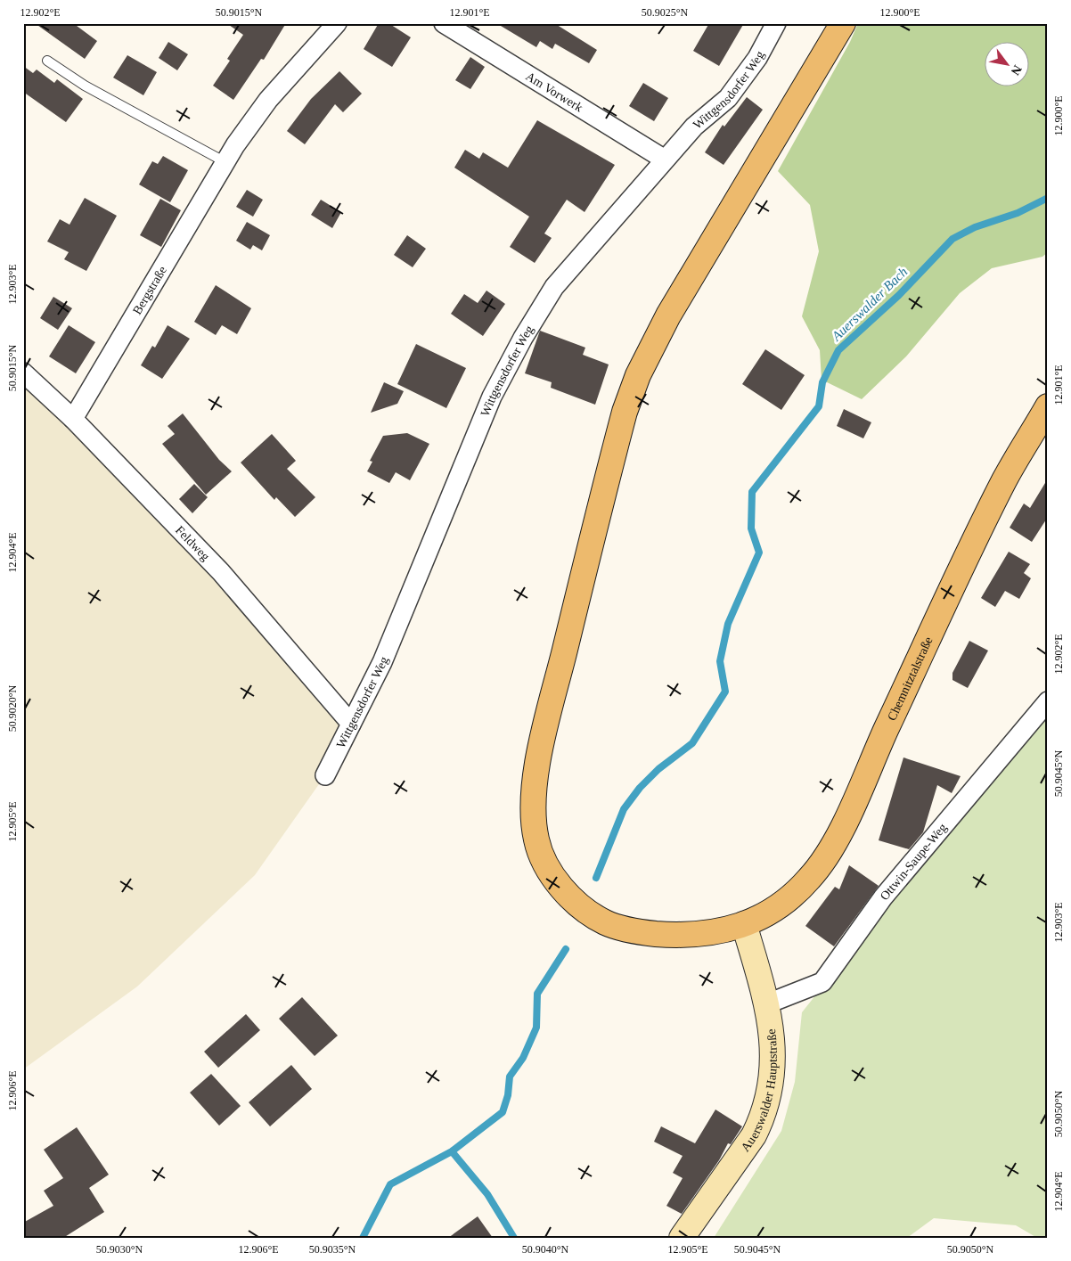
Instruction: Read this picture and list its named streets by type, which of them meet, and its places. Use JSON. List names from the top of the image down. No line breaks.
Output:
{"streets":{"main road":["Chemnitztalstraße","Auerswalder Hauptstraße"],"street":["Wittgensdorfer Weg","Am Vorwerk","Bergstraße","Feldweg","Ottwin-Saupe-Weg"]},"crossings":[["Wittgensdorfer Weg","Am Vorwerk"],["Wittgensdorfer Weg","Feldweg"],["Bergstraße","Feldweg"],["Chemnitztalstraße","Auerswalder Hauptstraße"],["Ottwin-Saupe-Weg","Auerswalder Hauptstraße"]],"water":["Auerswalder Bach"],"north":"bottom right","coordinates":["12.902°E","50.9015°N","12.901°E","50.9025°N","12.900°E","12.903°E","12.904°E","50.9020°N","50.9045°N","12.905°E","12.906°E","50.9050°N","50.9030°N","50.9035°N","50.9040°N"]}
